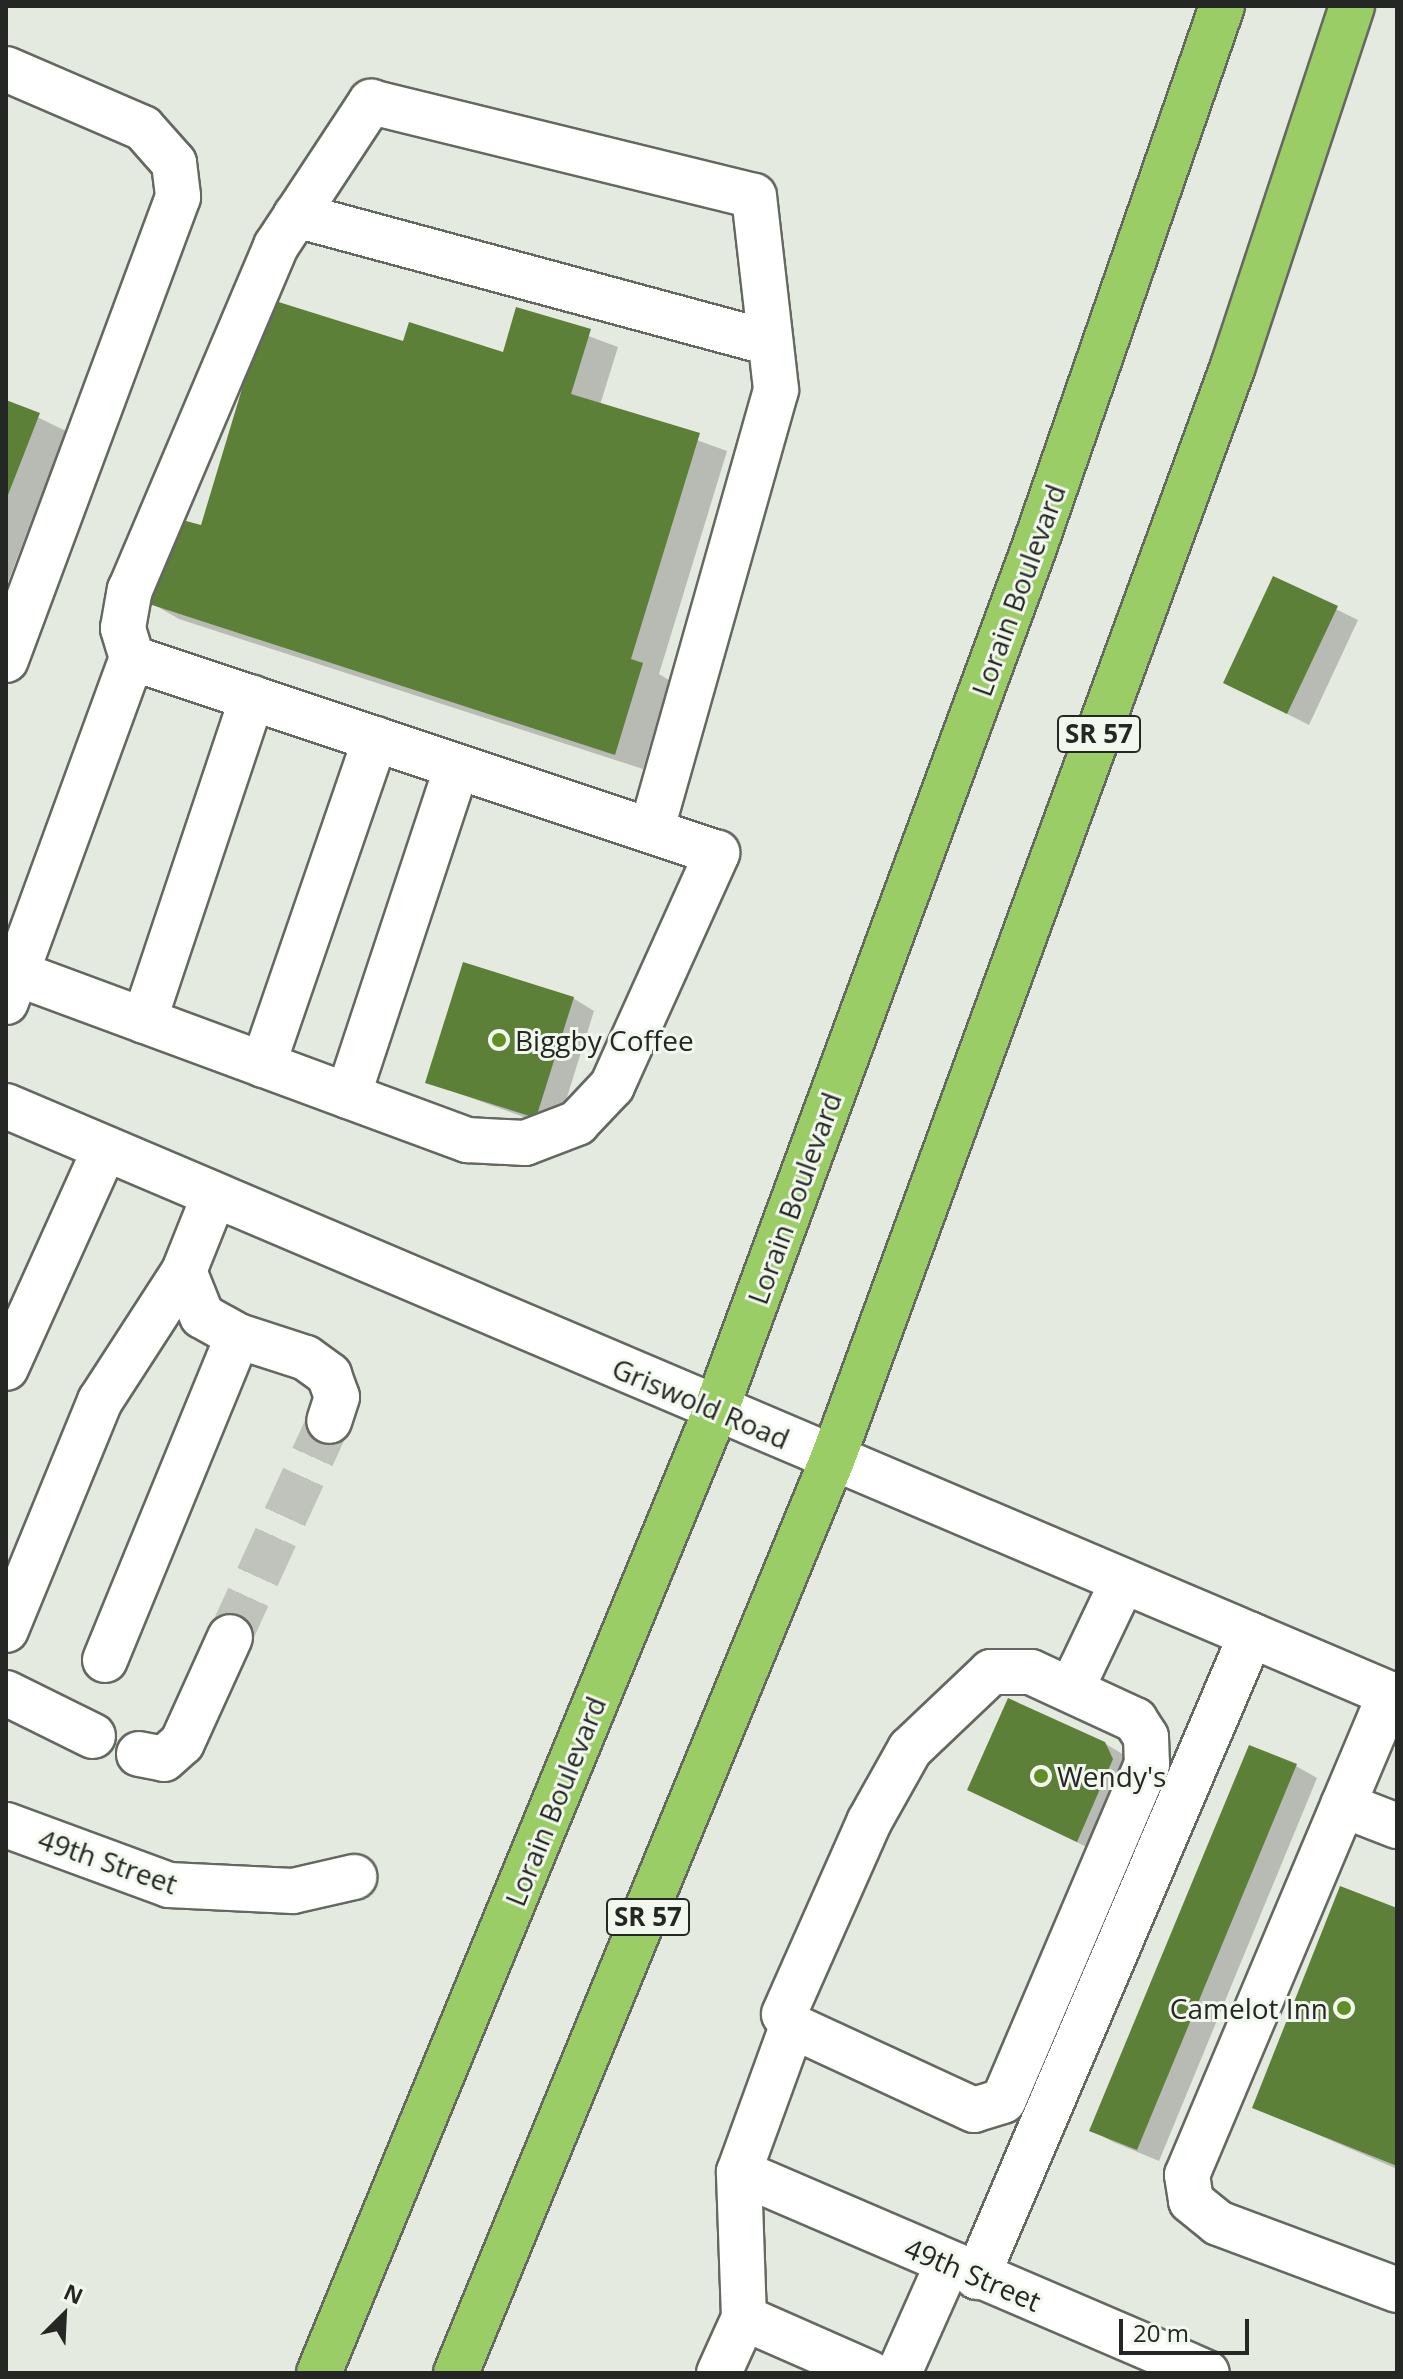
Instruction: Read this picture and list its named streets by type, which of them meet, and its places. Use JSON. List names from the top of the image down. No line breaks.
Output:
{"streets":{"highway":["Lorain Boulevard","SR 57"],"street":["Griswold Road","49th Street"]},"crossings":[["Lorain Boulevard","Griswold Road"],["SR 57","Griswold Road"]],"places":["Biggby Coffee","Wendy's","Camelot Inn"],"scale_bar":"20 m","north":"top right"}
